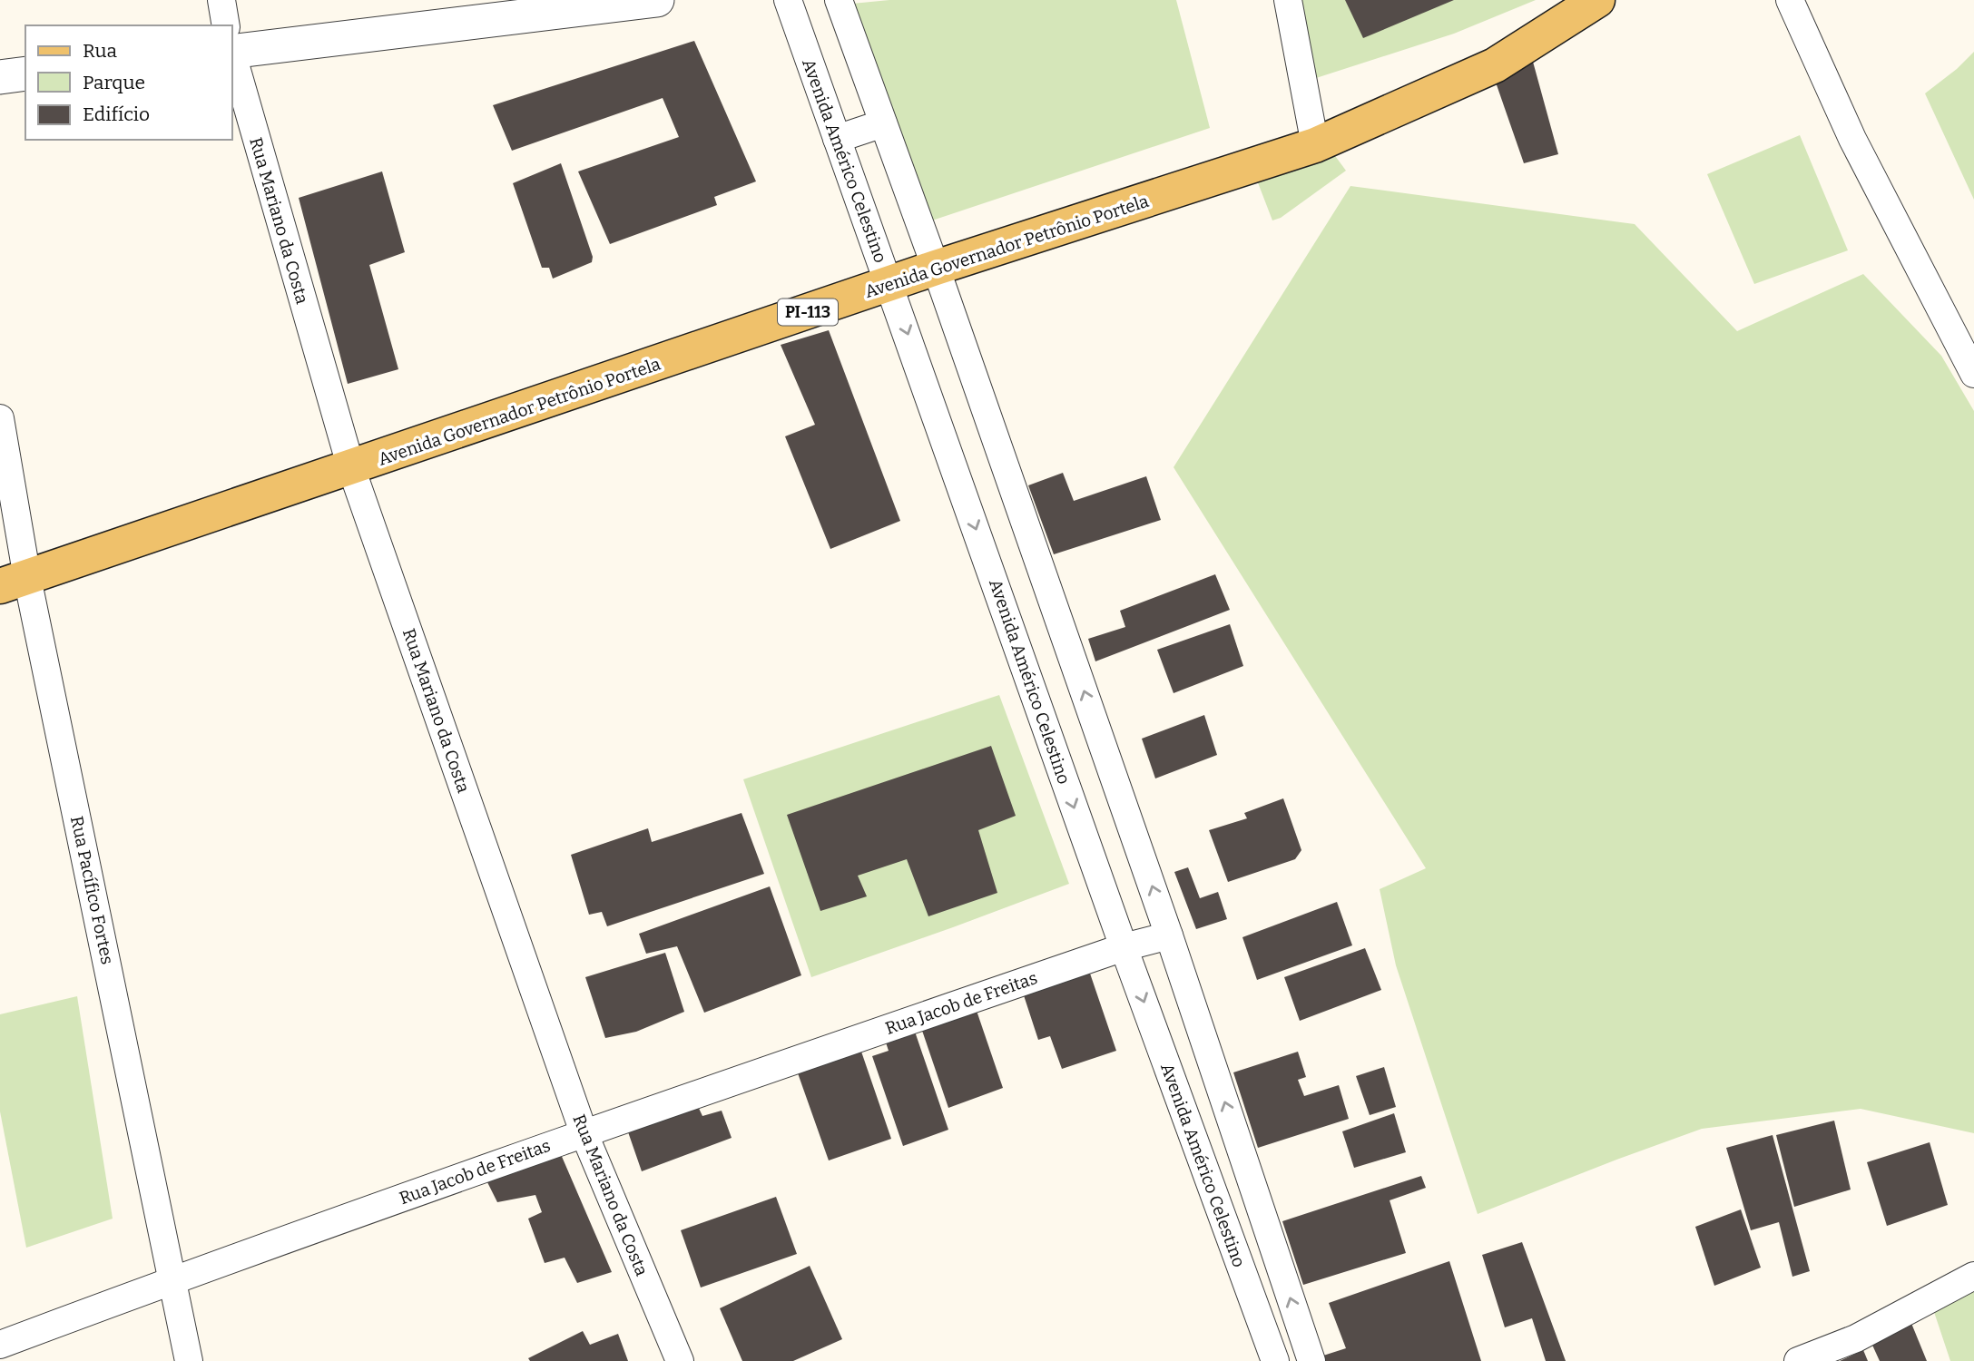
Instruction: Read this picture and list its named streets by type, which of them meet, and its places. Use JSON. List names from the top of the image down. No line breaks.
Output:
{"streets":{"main road":["Avenida Governador Petrônio Portela","PI-113"],"street":["Avenida Américo Celestino","Rua Mariano da Costa","Rua Pacífico Fortes","Rua Jacob de Freitas"]},"crossings":[["Avenida Américo Celestino","Avenida Governador Petrônio Portela"],["Avenida Américo Celestino","Rua Jacob de Freitas"],["Rua Mariano da Costa","Avenida Governador Petrônio Portela"],["Rua Mariano da Costa","Rua Jacob de Freitas"],["Avenida Governador Petrônio Portela","Rua Pacífico Fortes"],["Rua Pacífico Fortes","Rua Jacob de Freitas"]],"legend":["Rua","Parque","Edifício"]}
